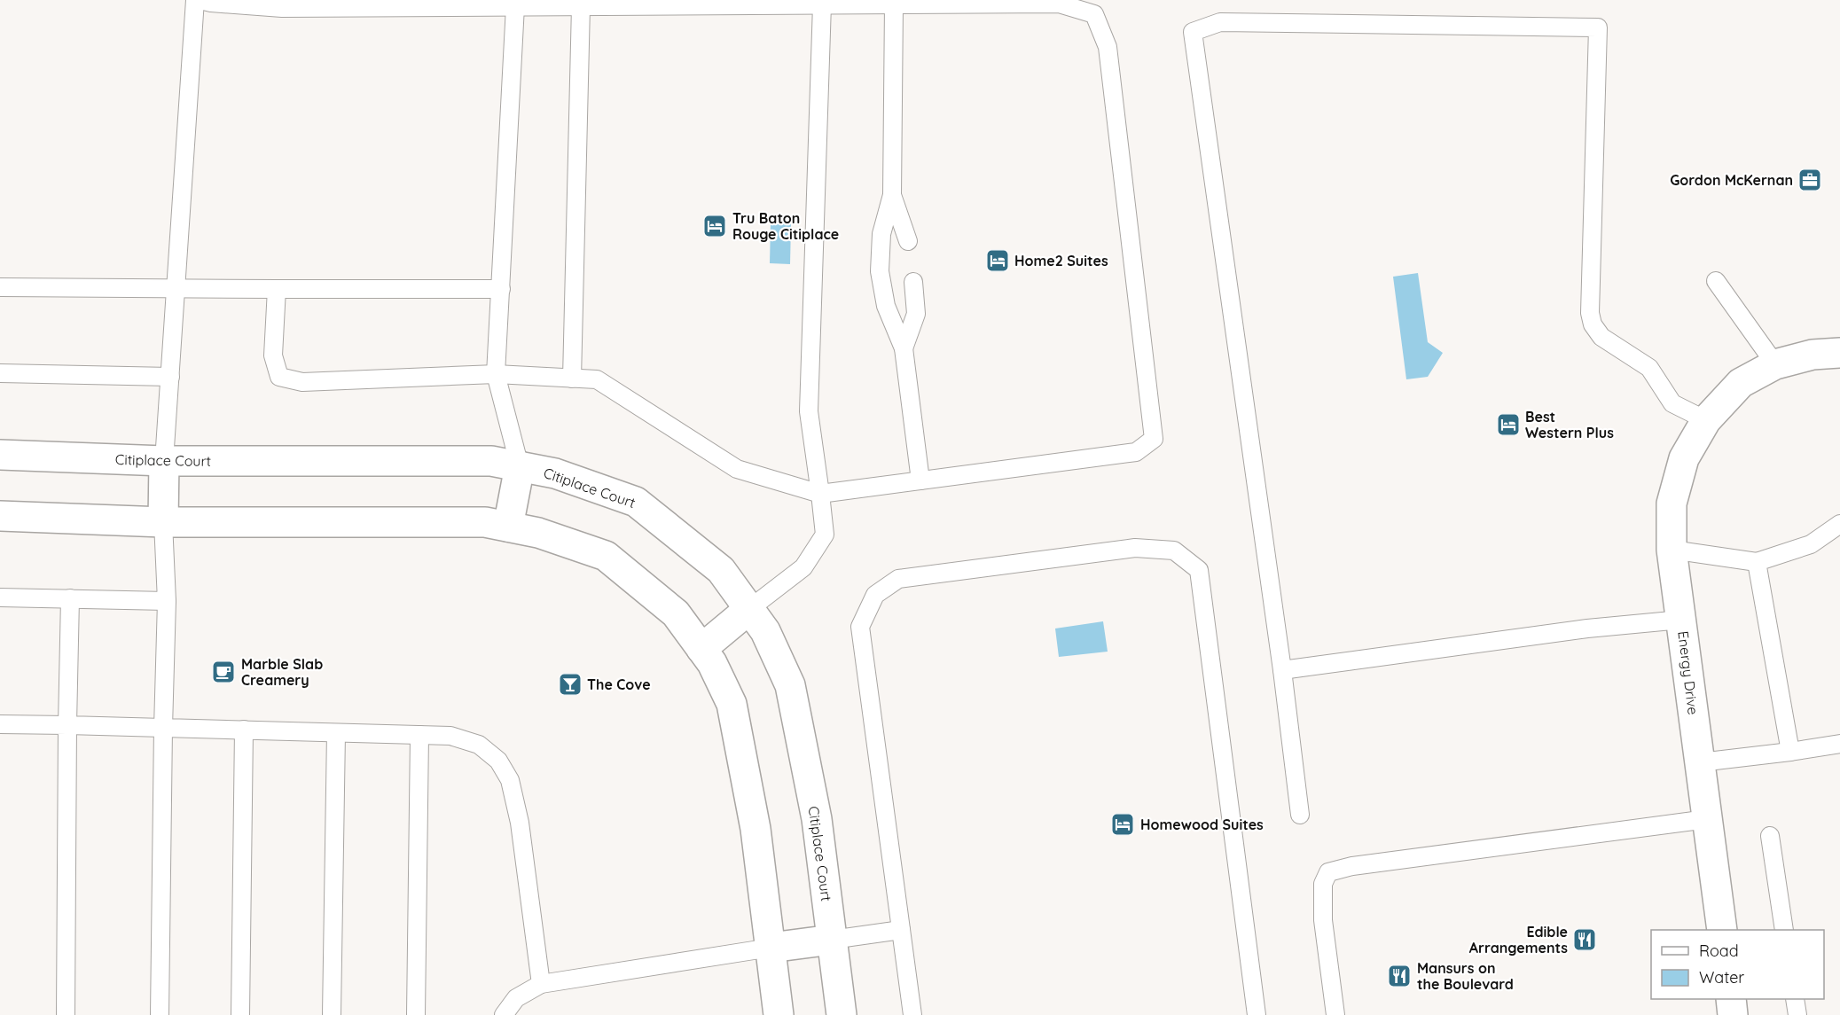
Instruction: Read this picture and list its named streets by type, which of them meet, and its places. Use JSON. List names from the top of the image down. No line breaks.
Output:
{"streets":{"street":["Citiplace Court","Energy Drive"]},"places":{"office":["Gordon McKernan"],"hotel":["Tru Baton Rouge Citiplace","Home2 Suites","Best Western Plus","Homewood Suites"],"cafe":["Marble Slab Creamery"],"bar":["The Cove"],"restaurant":["Edible Arrangements","Mansurs on the Boulevard"]},"legend":["Road","Water"]}
